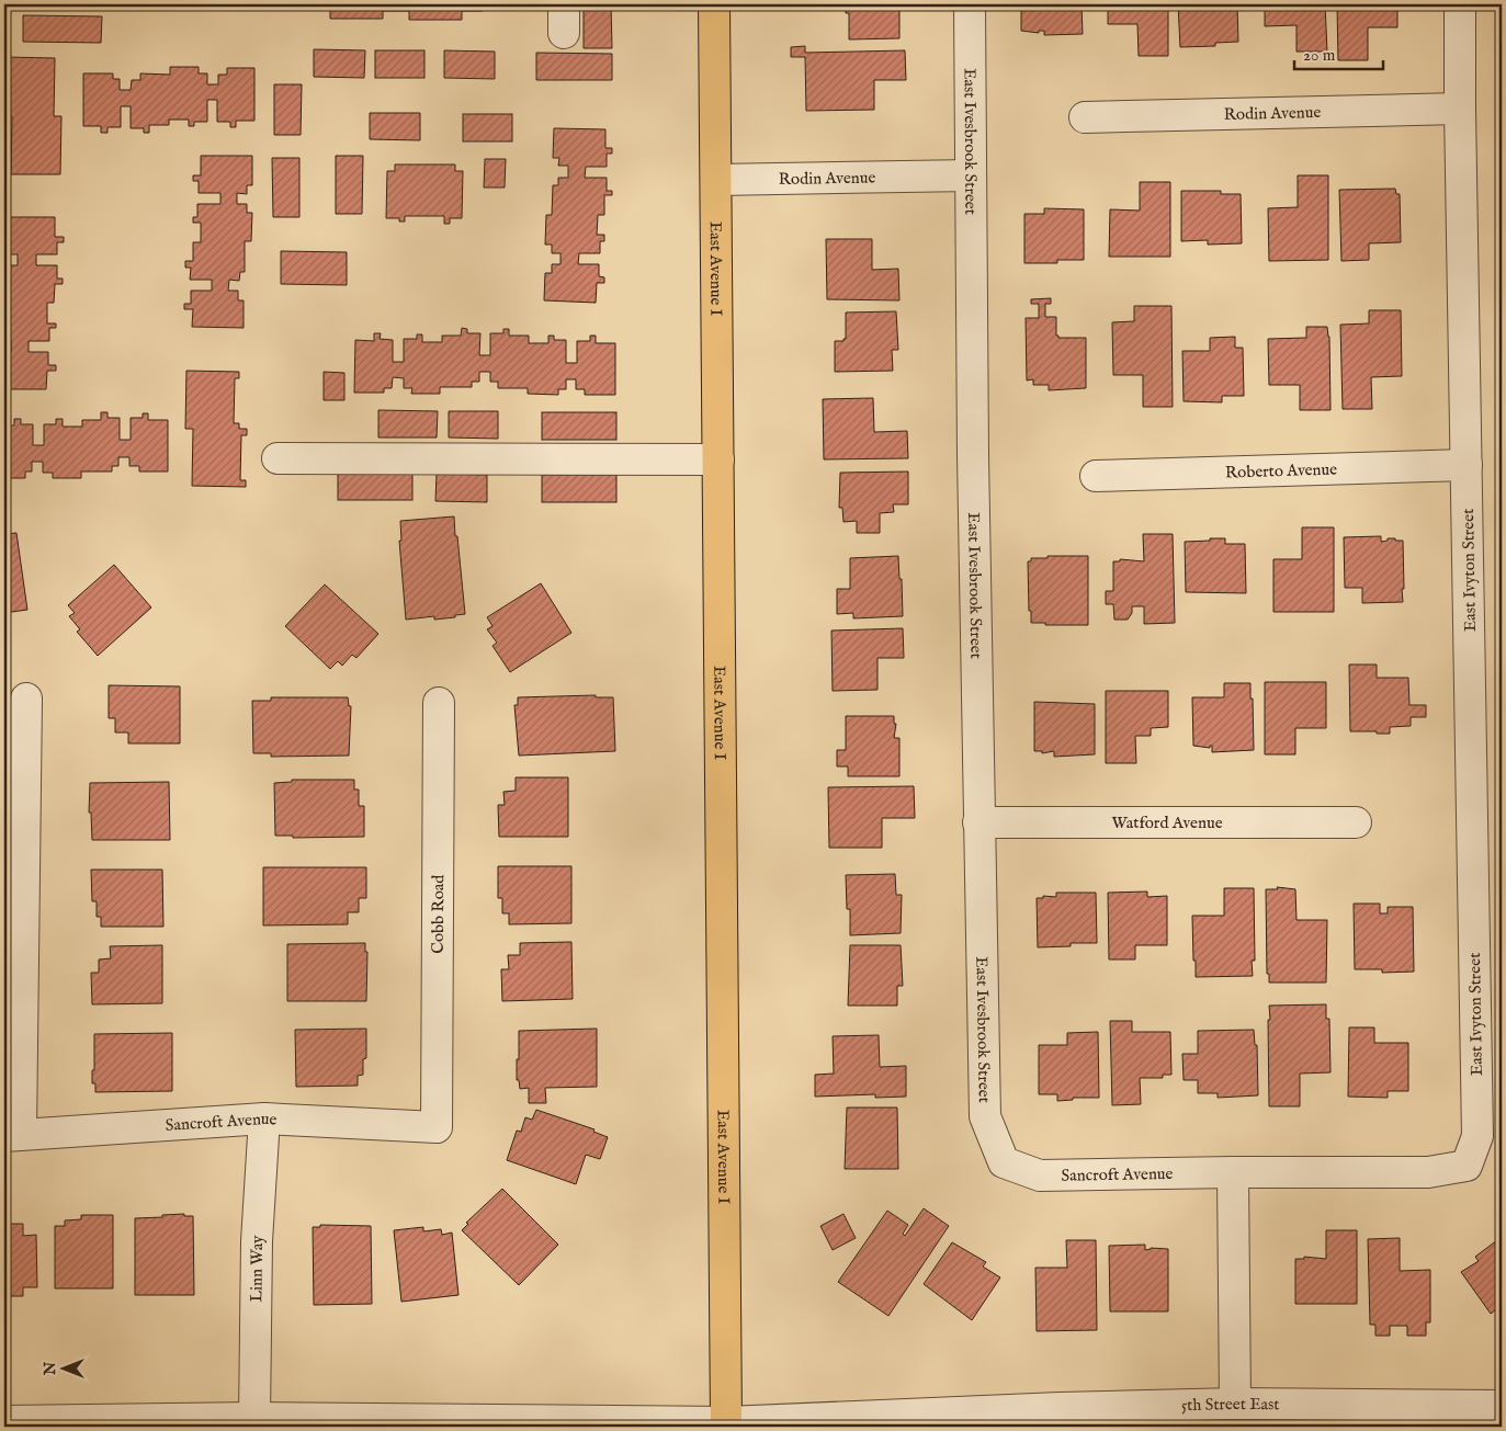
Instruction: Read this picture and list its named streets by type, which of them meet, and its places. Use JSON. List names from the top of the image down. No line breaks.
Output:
{"streets":{"main road":["East Avenue I"],"street":["Rodin Avenue","East Ivesbrook Street","Roberto Avenue","East Ivyton Street","Watford Avenue","Cobb Road","Sancroft Avenue","Linn Way","5th Street East"]},"crossings":[["Rodin Avenue","East Ivesbrook Street"],["Rodin Avenue","East Avenue I"],["Rodin Avenue","East Ivyton Street"],["East Ivesbrook Street","Watford Avenue"],["East Ivesbrook Street","Sancroft Avenue"],["East Avenue I","5th Street East"],["Roberto Avenue","East Ivyton Street"],["East Ivyton Street","Sancroft Avenue"],["Cobb Road","Sancroft Avenue"],["Sancroft Avenue","Linn Way"],["Linn Way","5th Street East"]],"scale_bar":"20 m","north":"left"}
